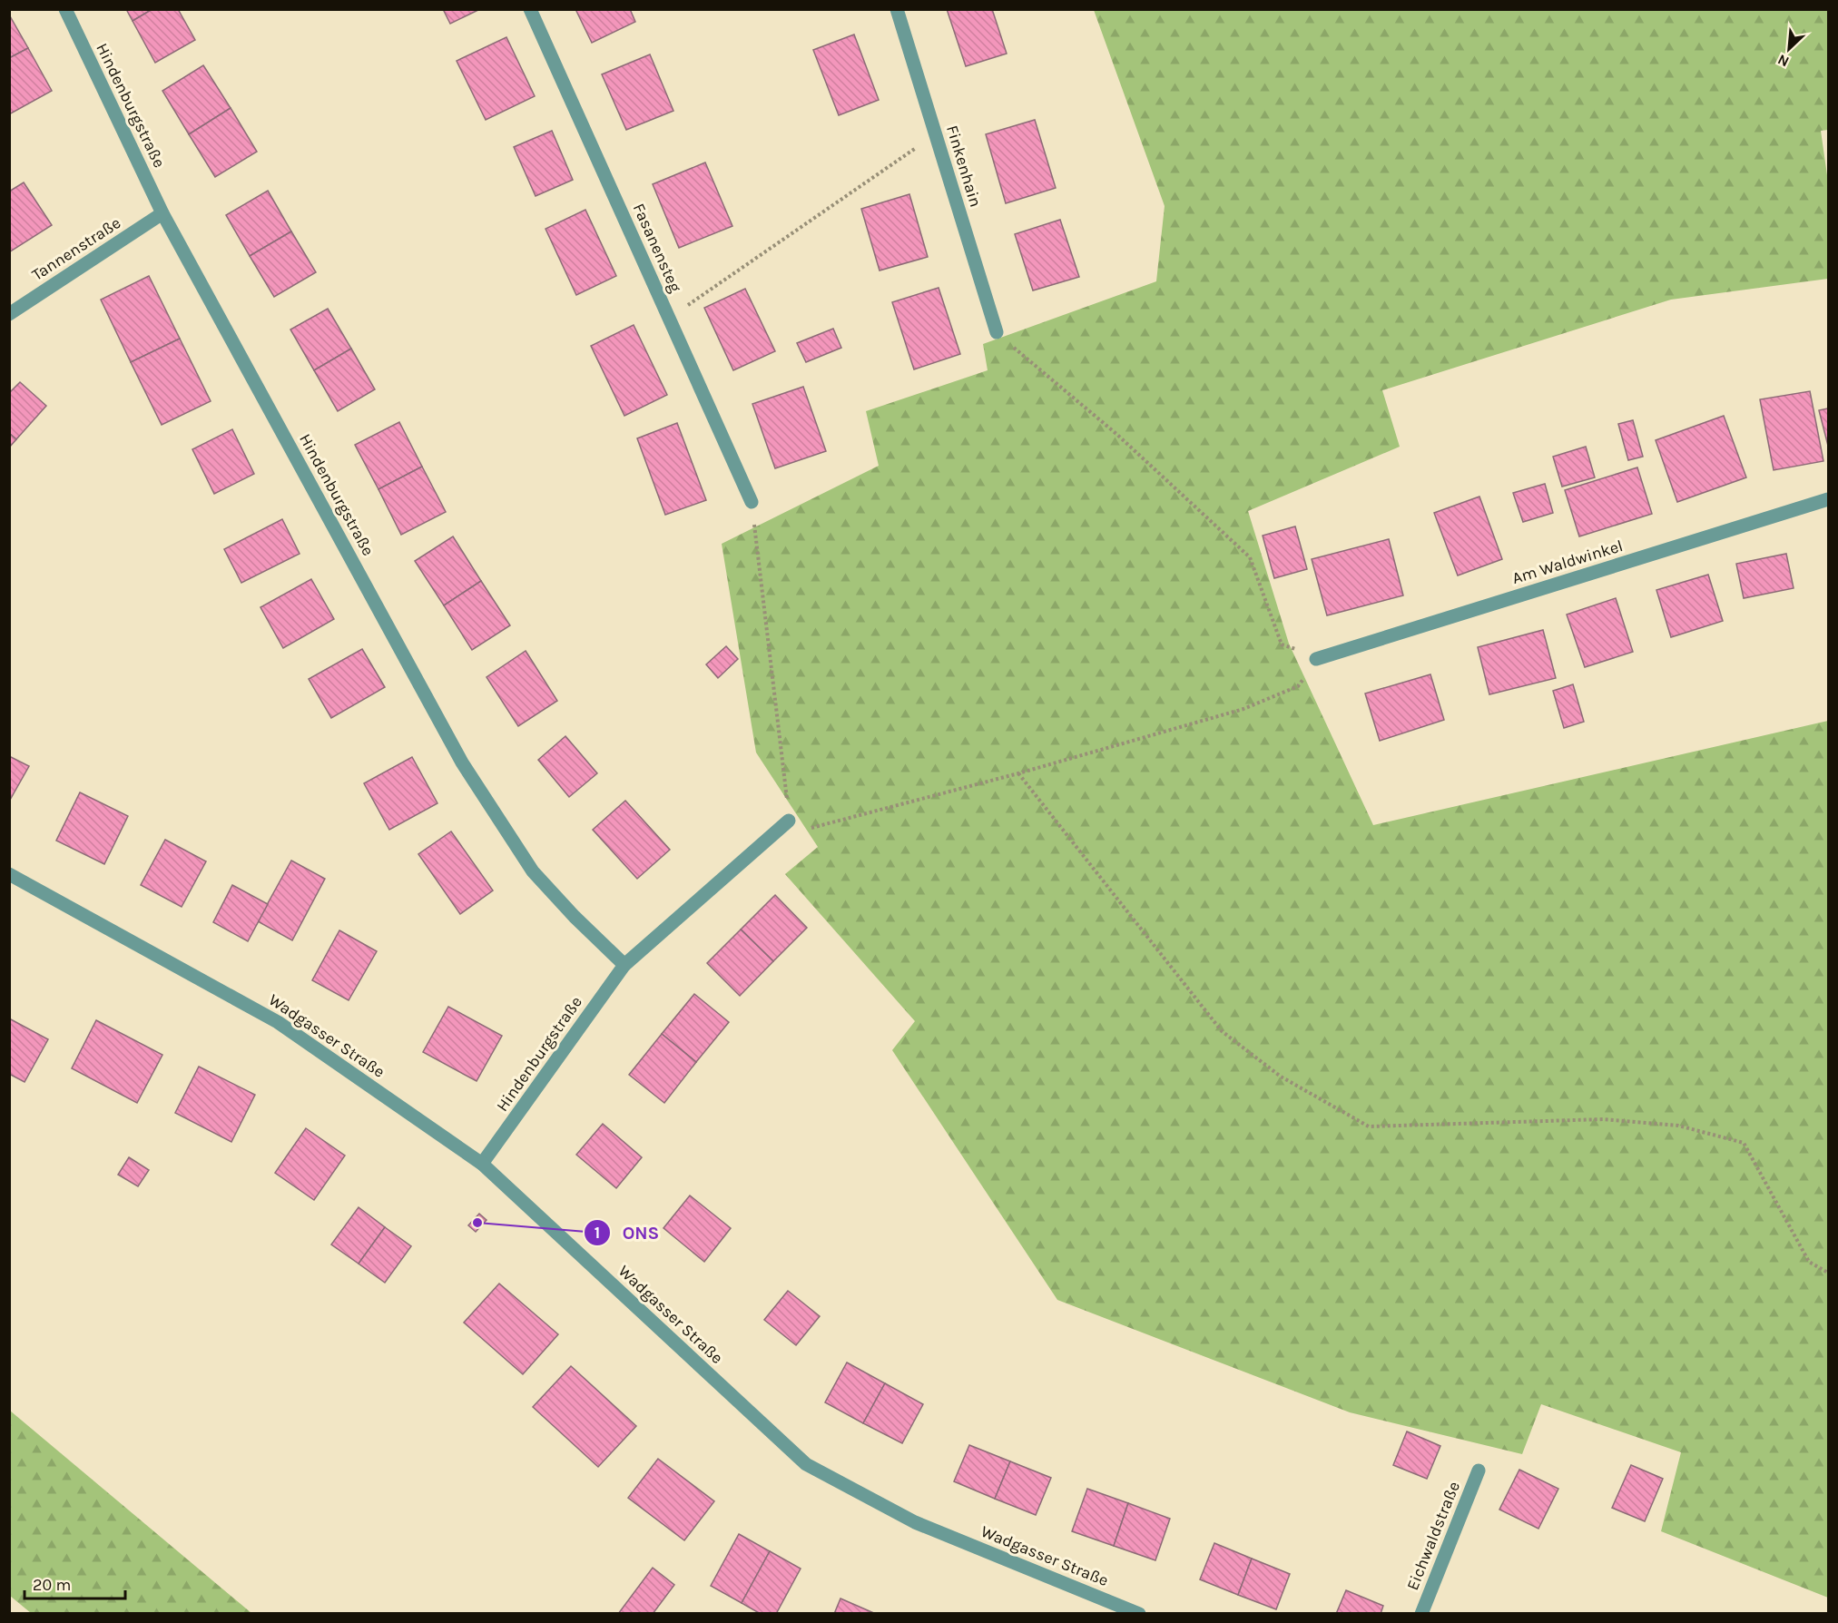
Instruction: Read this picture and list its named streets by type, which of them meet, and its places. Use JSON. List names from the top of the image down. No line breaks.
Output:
{"streets":{"street":["Hindenburgstraße","Finkenhain","Fasanensteg","Tannenstraße","Am Waldwinkel","Wadgasser Straße","Eichwaldstraße"]},"crossings":[["Hindenburgstraße","Tannenstraße"],["Hindenburgstraße","Wadgasser Straße"]],"places":["ONS"],"scale_bar":"20 m","north":"bottom left"}
